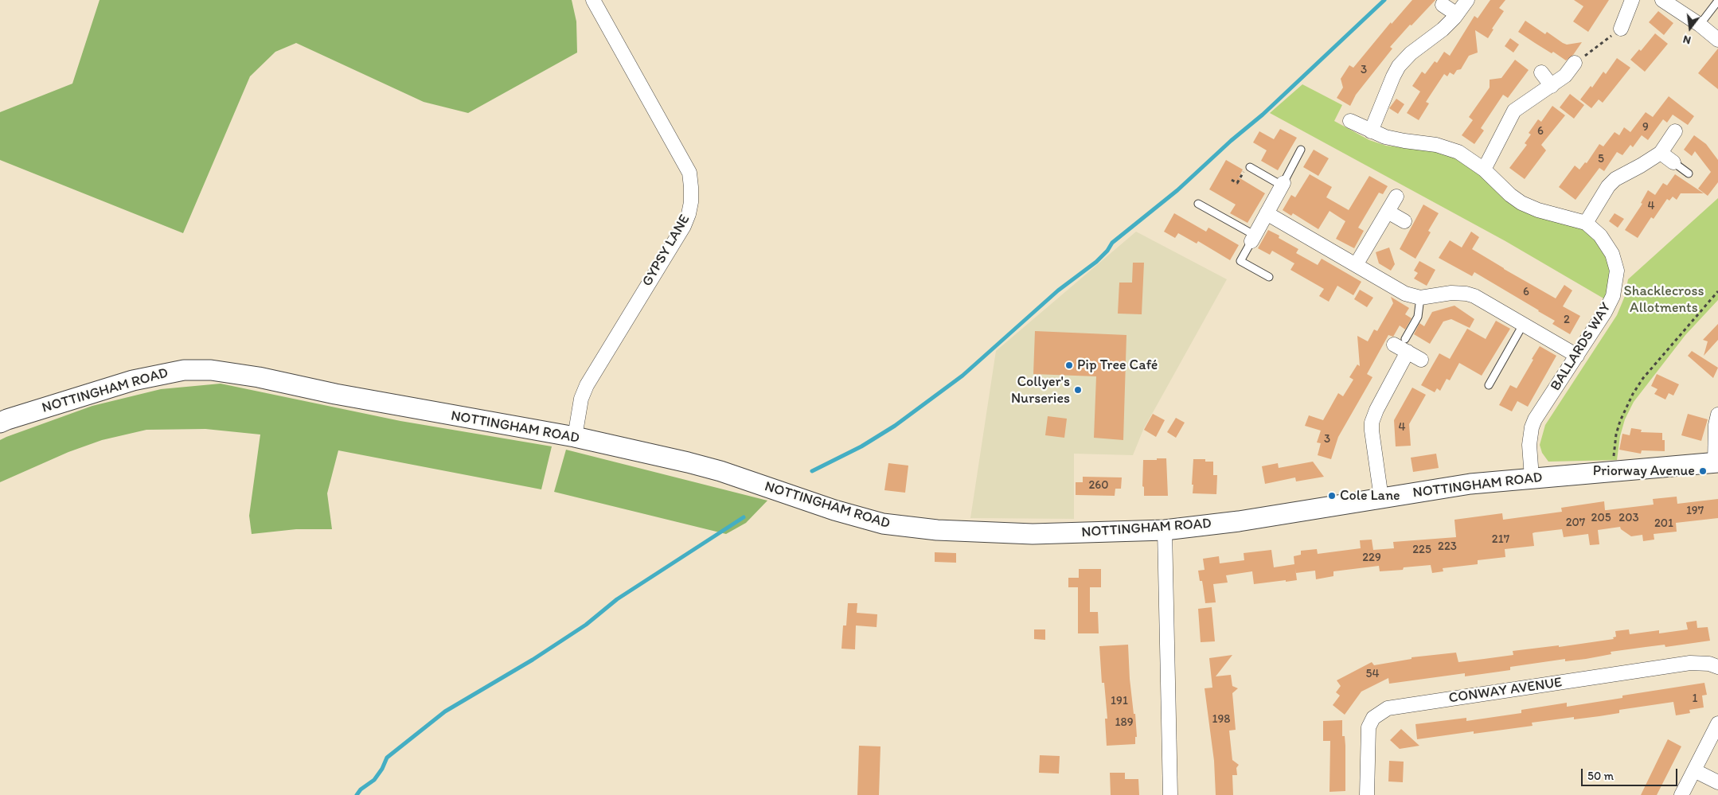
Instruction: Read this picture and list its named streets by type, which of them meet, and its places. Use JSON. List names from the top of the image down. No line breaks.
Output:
{"streets":{"main road":["NOTTINGHAM ROAD"],"street":["GYPSY LANE","BALLARDS WAY","CONWAY AVENUE"]},"crossings":[["GYPSY LANE","NOTTINGHAM ROAD"],["BALLARDS WAY","NOTTINGHAM ROAD"]],"parks":["Shacklecross Allotments"],"places":["Pip Tree Café","Collyer's Nurseries","Priorway Avenue","Cole Lane"],"house_numbers":["3","9","6","5","4","6","2","4","3","260","197","205","203","207","201","217","223","225","229","54","1","191","198","189"],"scale_bar":"50 m","north":"bottom"}
